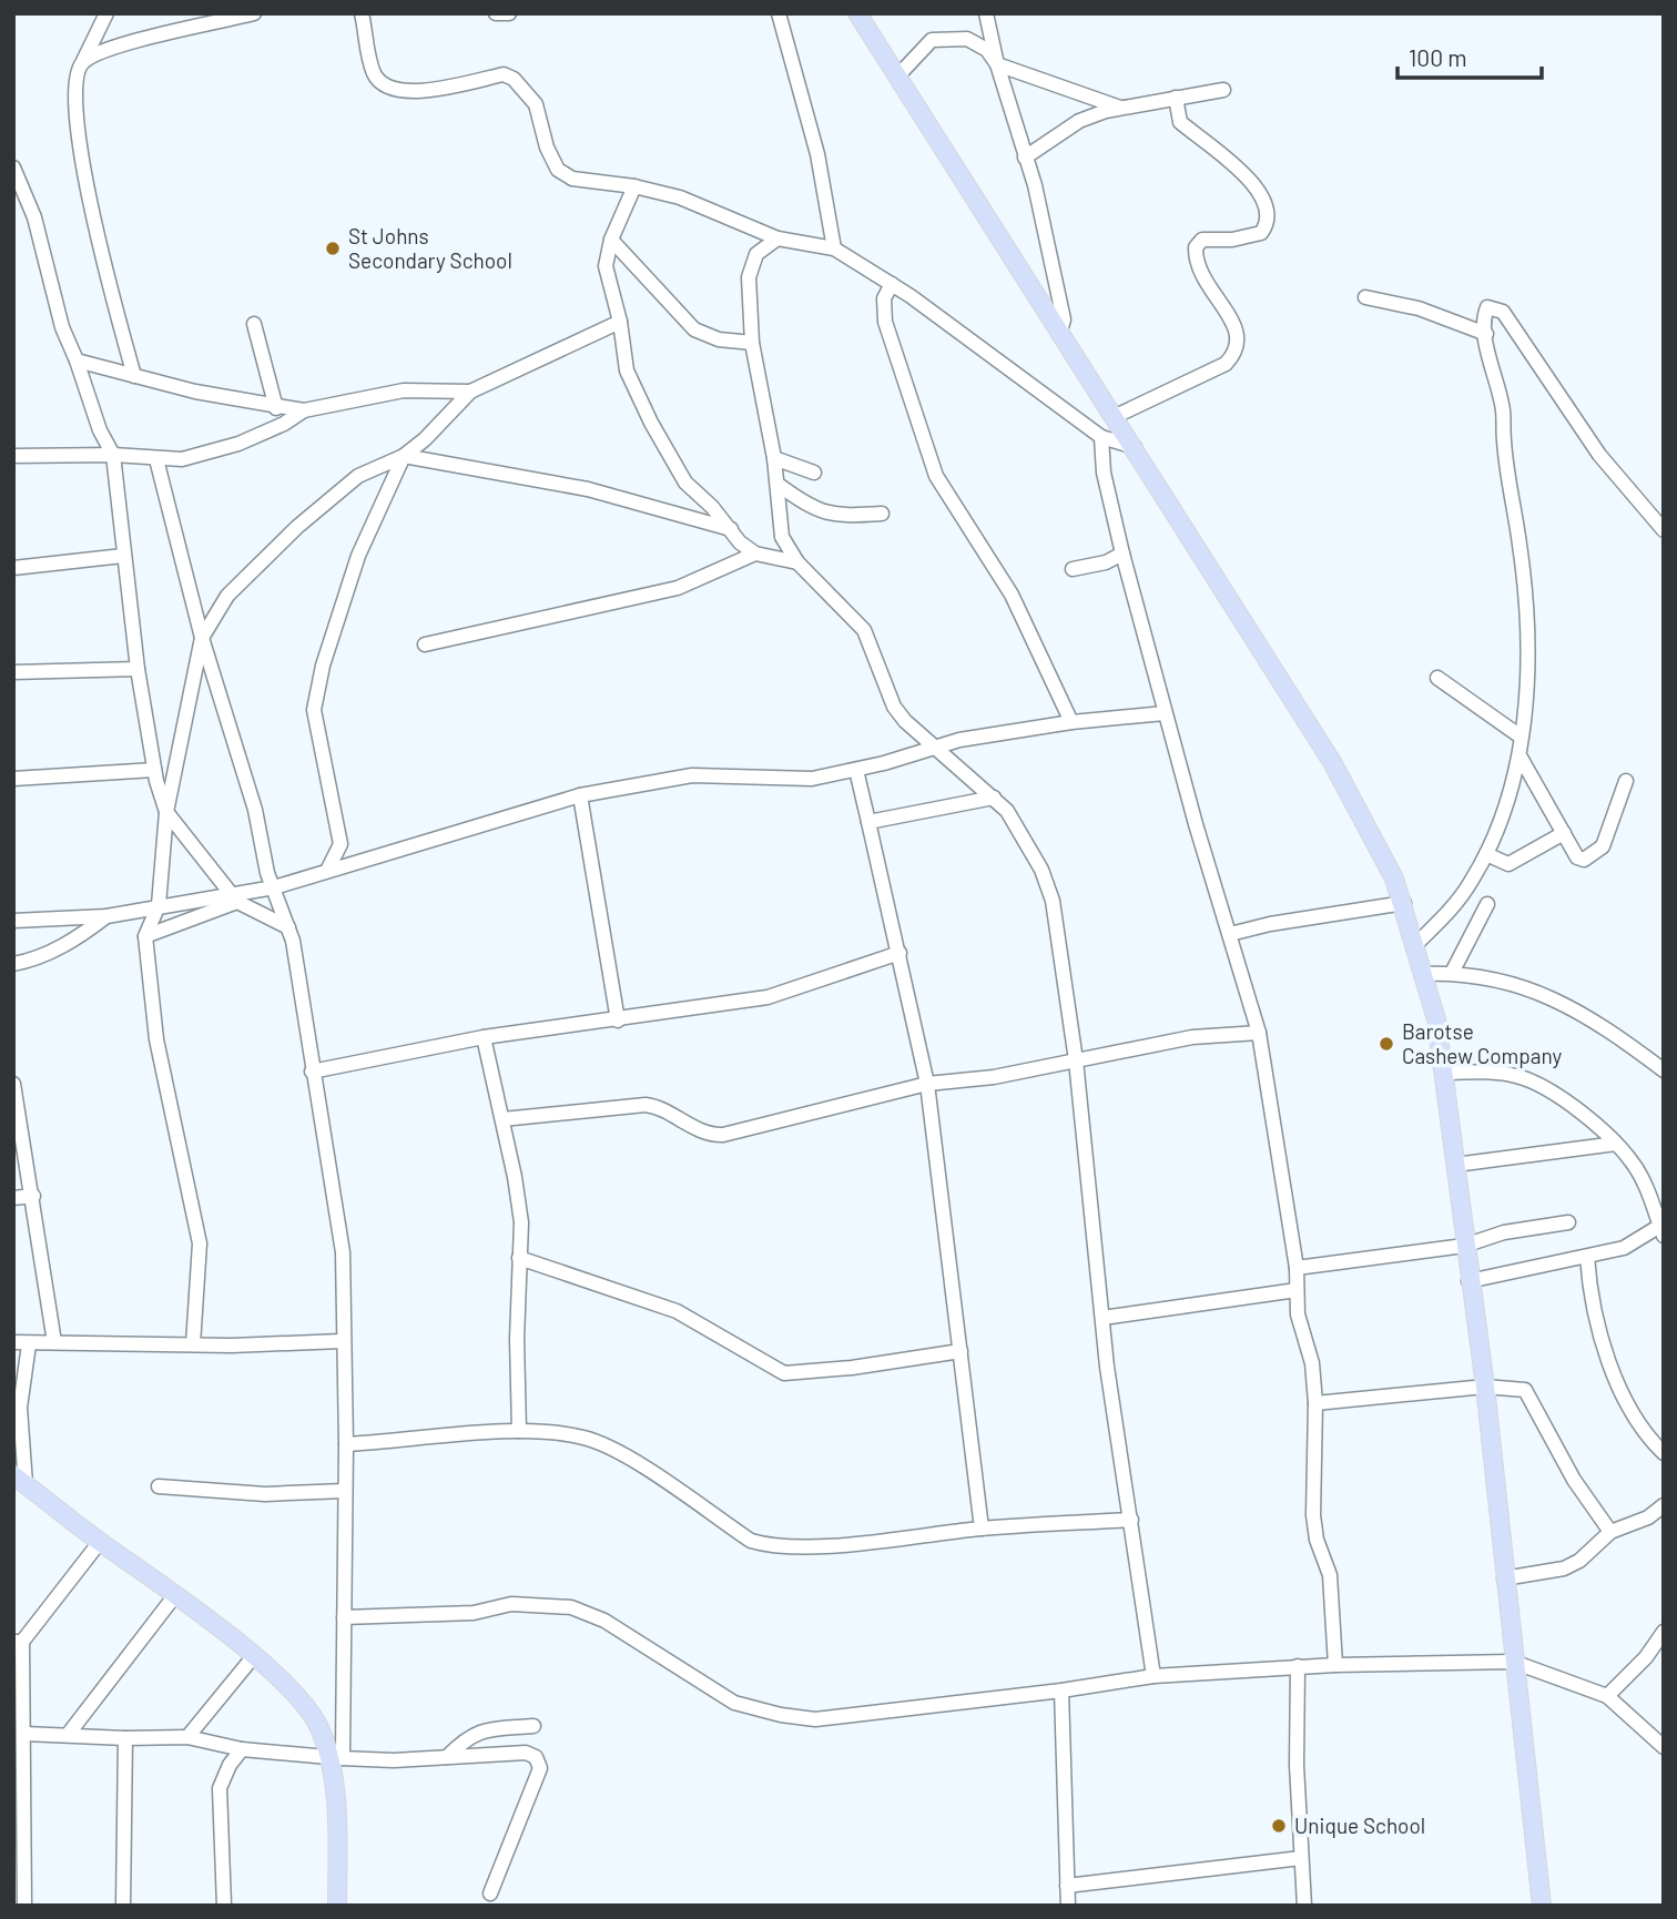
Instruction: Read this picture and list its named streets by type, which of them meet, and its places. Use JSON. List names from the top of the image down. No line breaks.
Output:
{"places":["St Johns Secondary School","Barotse Cashew Company","Unique School"],"scale_bar":"100 m"}
